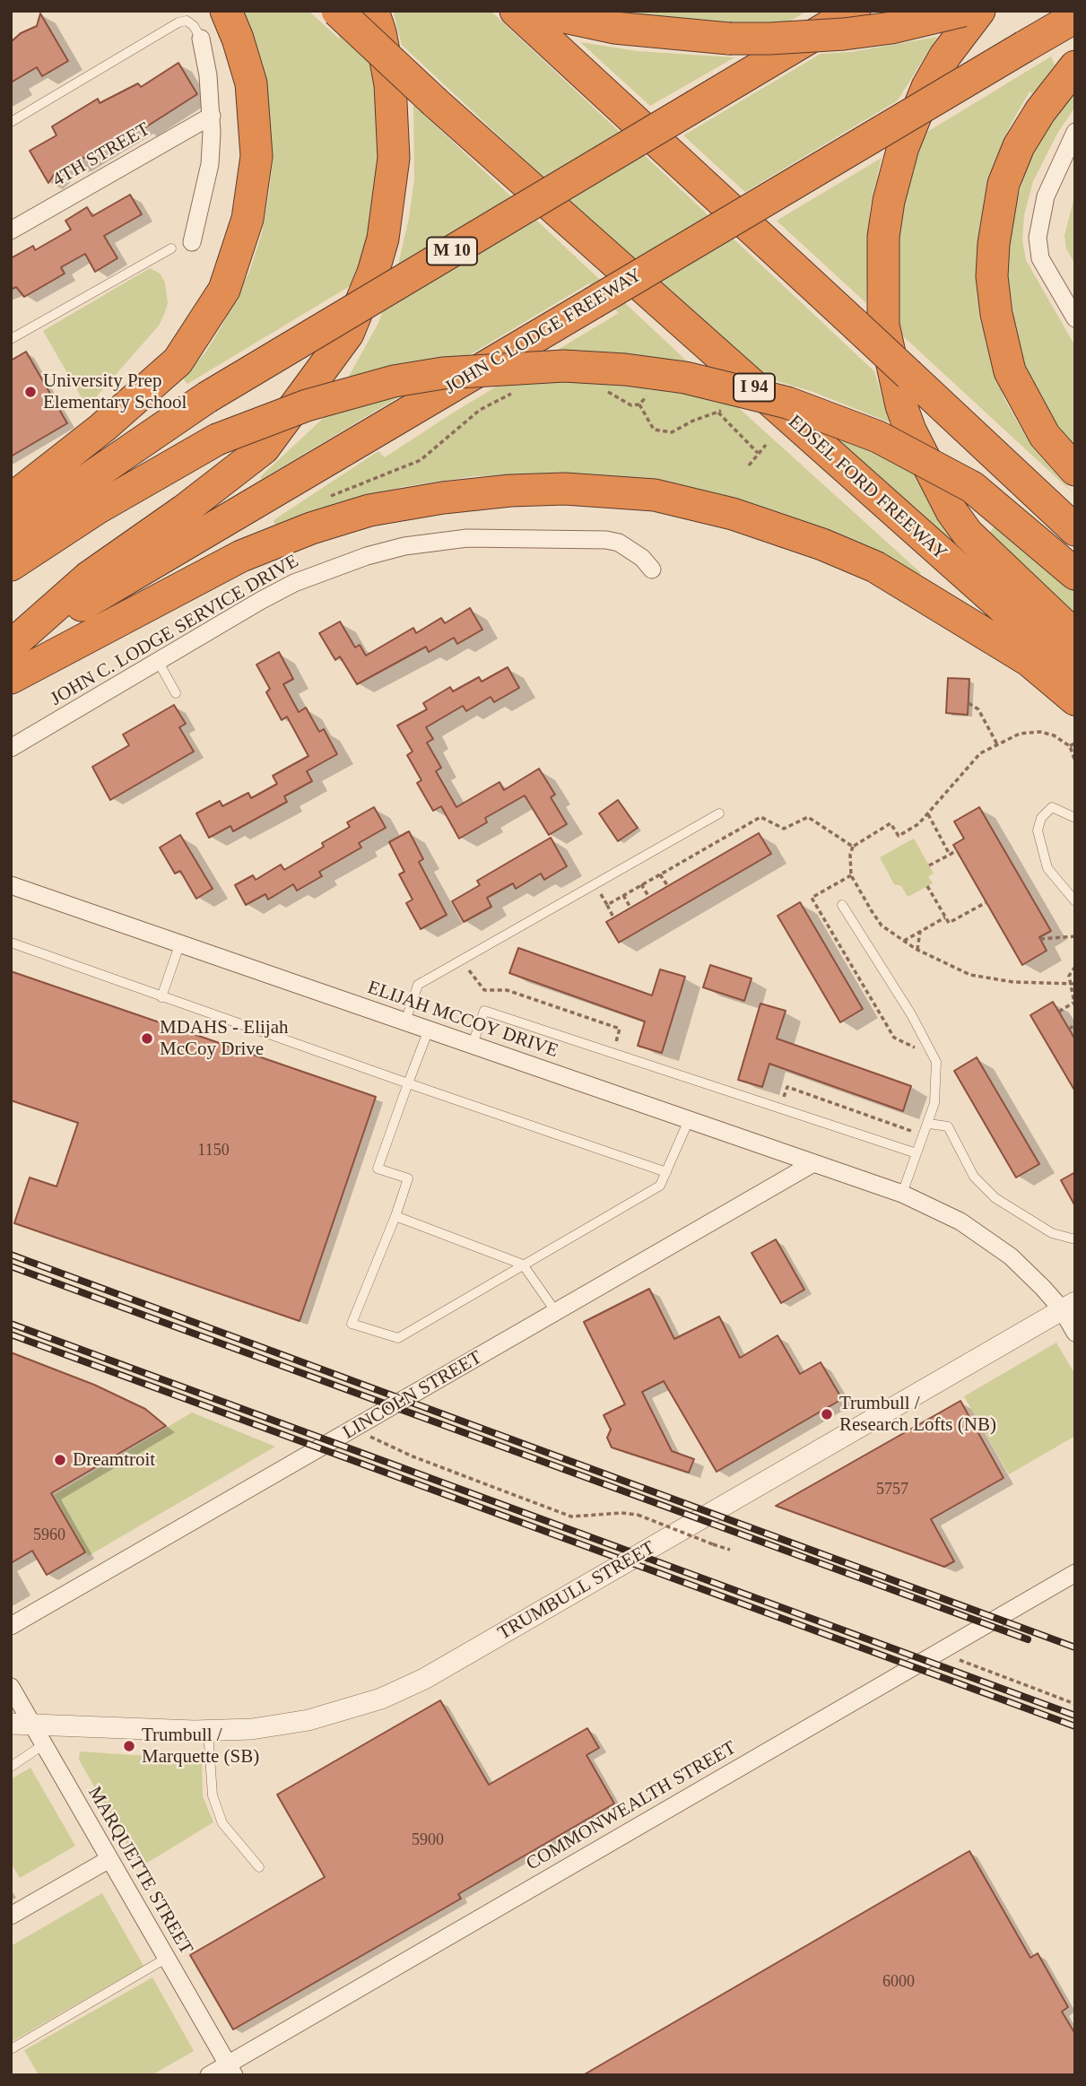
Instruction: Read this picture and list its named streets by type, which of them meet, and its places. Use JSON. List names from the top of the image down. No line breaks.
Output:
{"streets":{"highway":["M 10","JOHN C LODGE FREEWAY","I 94","EDSEL FORD FREEWAY"],"street":["4TH STREET","JOHN C. LODGE SERVICE DRIVE","ELIJAH MCCOY DRIVE","LINCOLN STREET","TRUMBULL STREET","COMMONWEALTH STREET","MARQUETTE STREET"]},"crossings":[["ELIJAH MCCOY DRIVE","LINCOLN STREET"],["ELIJAH MCCOY DRIVE","TRUMBULL STREET"],["TRUMBULL STREET","MARQUETTE STREET"],["COMMONWEALTH STREET","MARQUETTE STREET"]],"places":["University Prep Elementary School","MDAHS - Elijah McCoy Drive","Trumbull / Research Lofts (NB)","Dreamtroit","Trumbull / Marquette (SB)"],"house_numbers":["1150","5757","5960","5900","6000"]}
